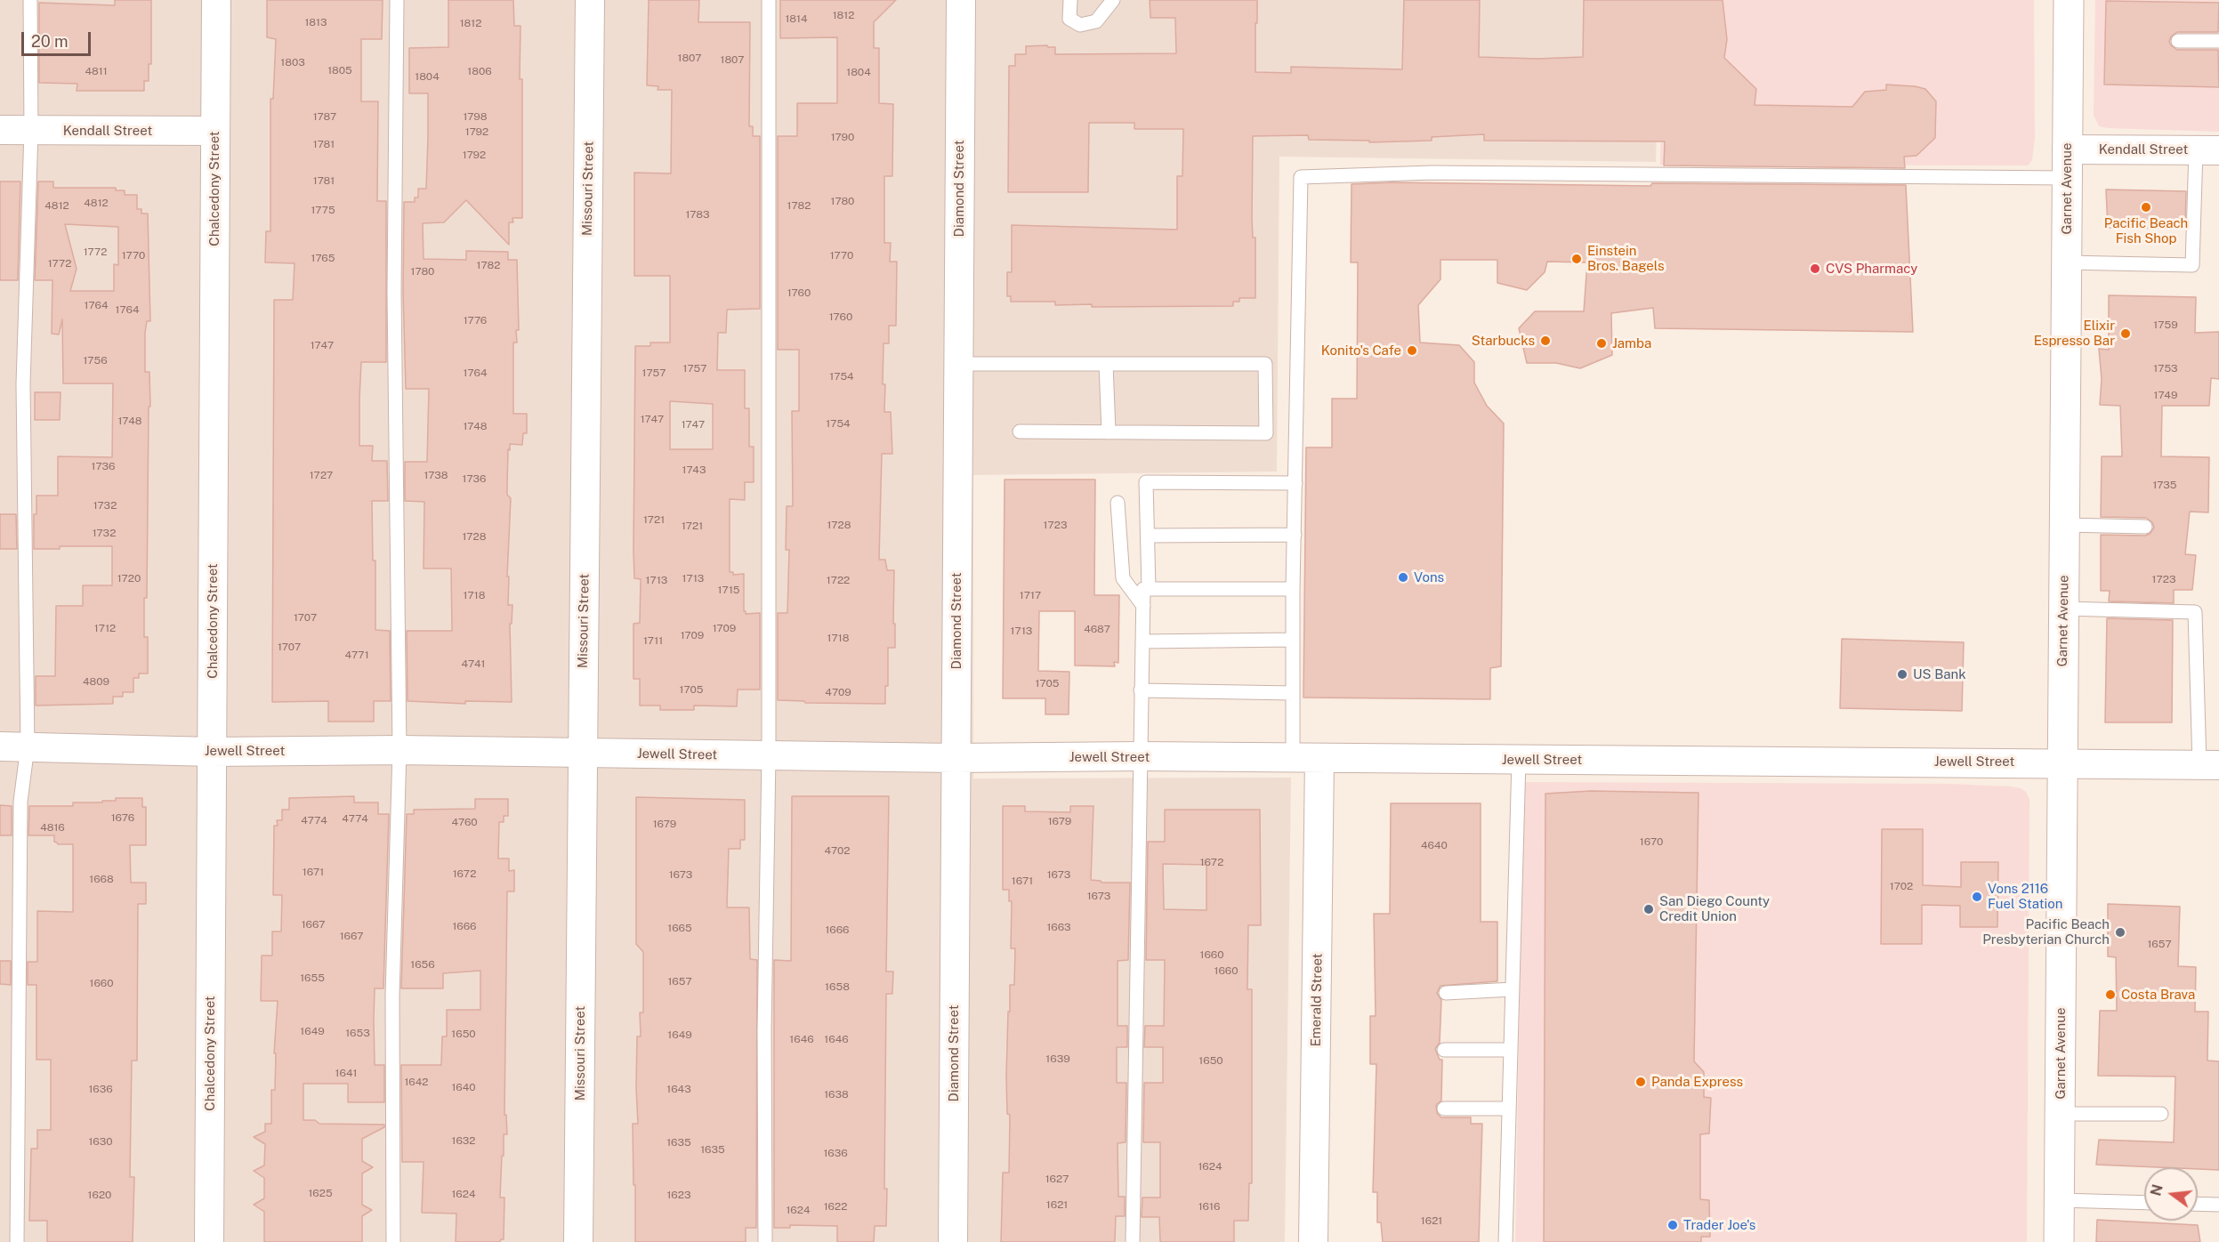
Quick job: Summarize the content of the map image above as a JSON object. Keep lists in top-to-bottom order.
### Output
{
  "streets": {
    "main road": ["Garnet Avenue"],
    "street": [
      "Kendall Street",
      "Chalcedony Street",
      "Missouri Street",
      "Diamond Street",
      "Jewell Street",
      "Emerald Street"
    ]
  },
  "crossings": [
    ["Kendall Street", "Chalcedony Street"],
    ["Kendall Street", "Garnet Avenue"],
    ["Chalcedony Street", "Jewell Street"],
    ["Missouri Street", "Jewell Street"],
    ["Diamond Street", "Jewell Street"],
    ["Garnet Avenue", "Jewell Street"],
    ["Jewell Street", "Emerald Street"]
  ],
  "places": [
    "Pacific Beach Fish Shop",
    "Einstein Bros. Bagels",
    "CVS Pharmacy",
    "Elixir Espresso Bar",
    "Starbucks",
    "Jamba",
    "Konito's Cafe",
    "Vons",
    "US Bank",
    "Vons 2116 Fuel Station",
    "San Diego County Credit Union",
    "Pacific Beach Presbyterian Church",
    "Costa Brava",
    "Panda Express",
    "Trader Joe's"
  ],
  "house_numbers": [
    "1812",
    "1814",
    "1813",
    "1812",
    "1807",
    "1807",
    "1803",
    "1805",
    "4811",
    "1806",
    "1804",
    "1804",
    "1787",
    "1798",
    "1792",
    "1790",
    "1781",
    "1792",
    "1781",
    "1780",
    "4812",
    "4812",
    "1782",
    "1775",
    "1783",
    "1772",
    "1770",
    "1770",
    "1765",
    "1772",
    "1782",
    "1780",
    "1760",
    "1764",
    "1764",
    "1760",
    "1776",
    "1759",
    "1747",
    "1756",
    "1757",
    "1753",
    "1764",
    "1757",
    "1754",
    "1749",
    "1747",
    "1748",
    "1754",
    "1747",
    "1748",
    "1736",
    "1743",
    "1727",
    "1738",
    "1736",
    "1735",
    "1732",
    "1721",
    "1728",
    "1723",
    "1721",
    "1732",
    "1728",
    "1720",
    "1713",
    "1723",
    "1713",
    "1722",
    "1715",
    "1718",
    "1717",
    "1707",
    "1712",
    "1709",
    "4687",
    "1713",
    "1709",
    "1718",
    "1711",
    "1707",
    "4771",
    "4741",
    "4809",
    "1705",
    "1705",
    "4709",
    "1676",
    "4774",
    "4774",
    "1679",
    "4760",
    "1679",
    "4816",
    "1670",
    "4640",
    "4702",
    "1672",
    "1671",
    "1672",
    "1673",
    "1673",
    "1668",
    "1671",
    "1702",
    "1673",
    "1667",
    "1666",
    "1663",
    "1665",
    "1666",
    "1667",
    "1657",
    "1660",
    "1656",
    "1660",
    "1655",
    "1657",
    "1660",
    "1658",
    "1649",
    "1653",
    "1650",
    "1649",
    "1646",
    "1646",
    "1639",
    "1650",
    "1641",
    "1642",
    "1640",
    "1636",
    "1643",
    "1638",
    "1632",
    "1630",
    "1635",
    "1635",
    "1636",
    "1624",
    "1627",
    "1625",
    "1624",
    "1620",
    "1623",
    "1621",
    "1622",
    "1616",
    "1624",
    "1621"
  ],
  "scale_bar": "20 m",
  "north": "left"
}
